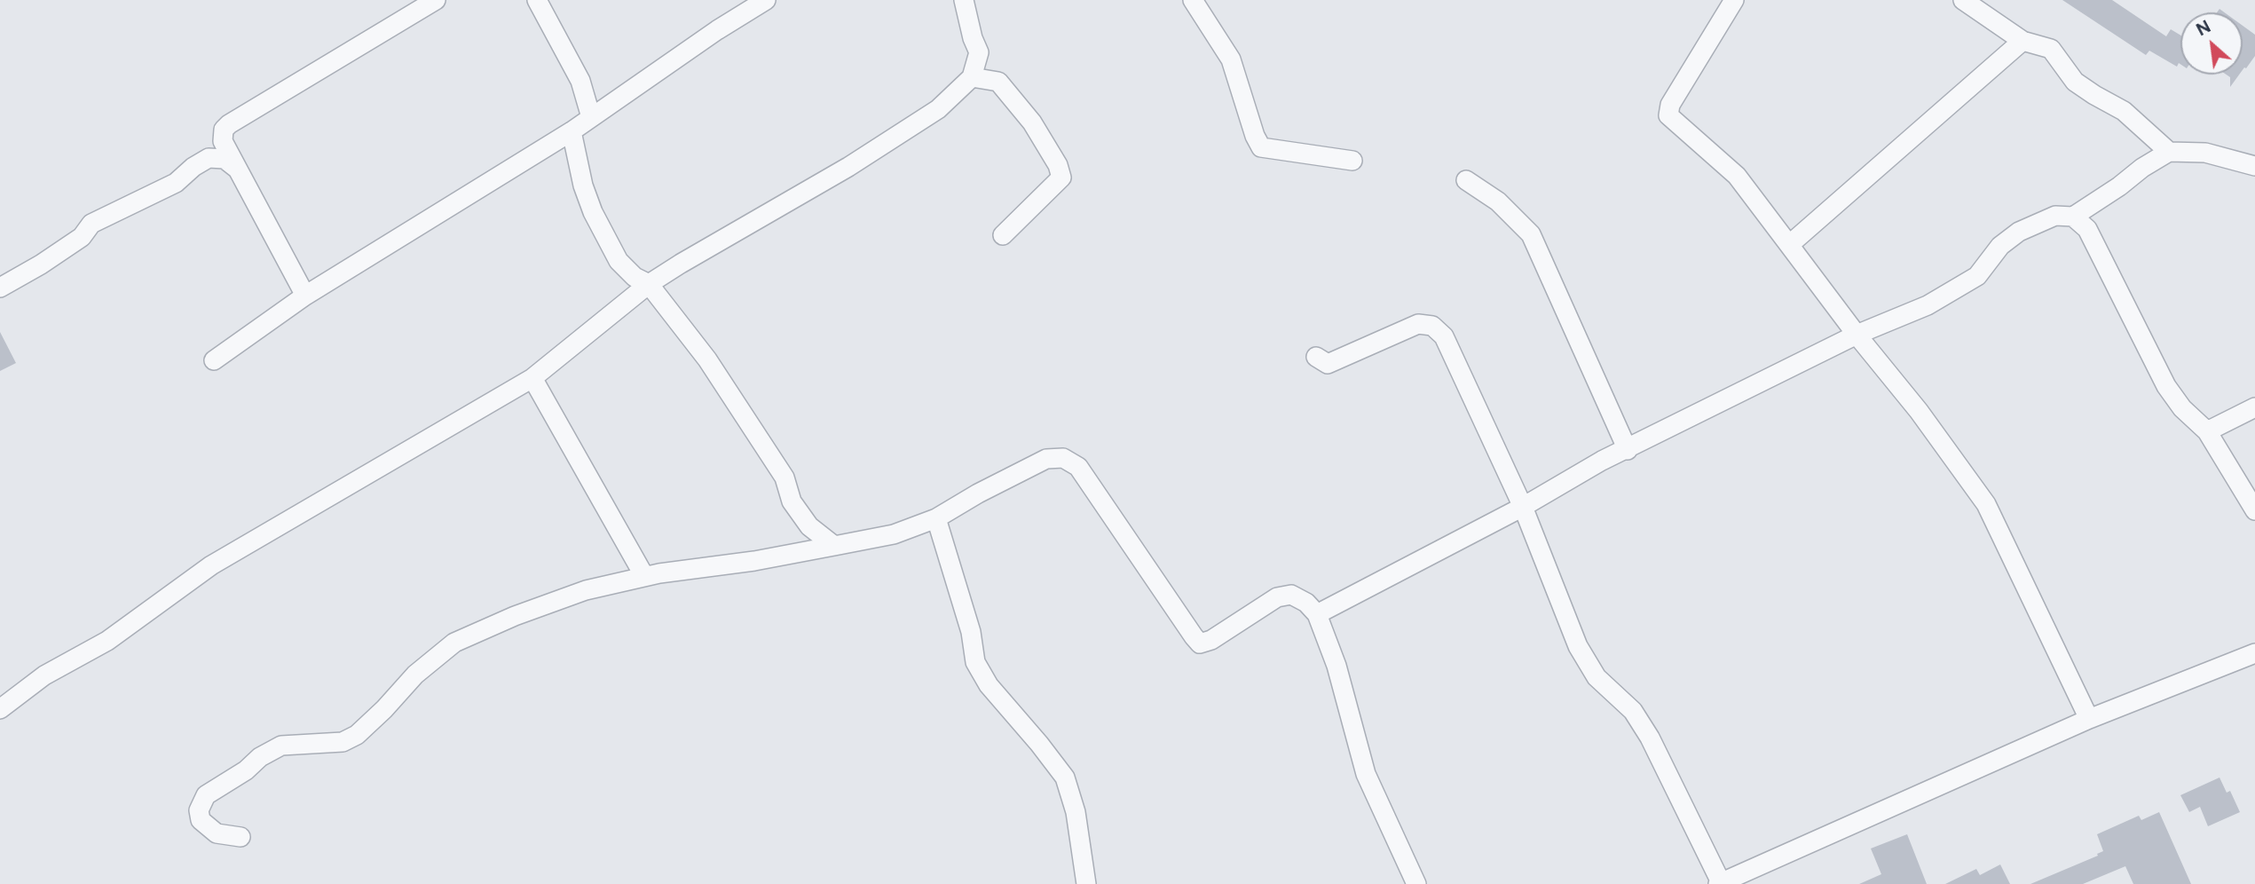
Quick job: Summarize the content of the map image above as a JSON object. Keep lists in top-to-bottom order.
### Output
{
  "north": "top left"
}
